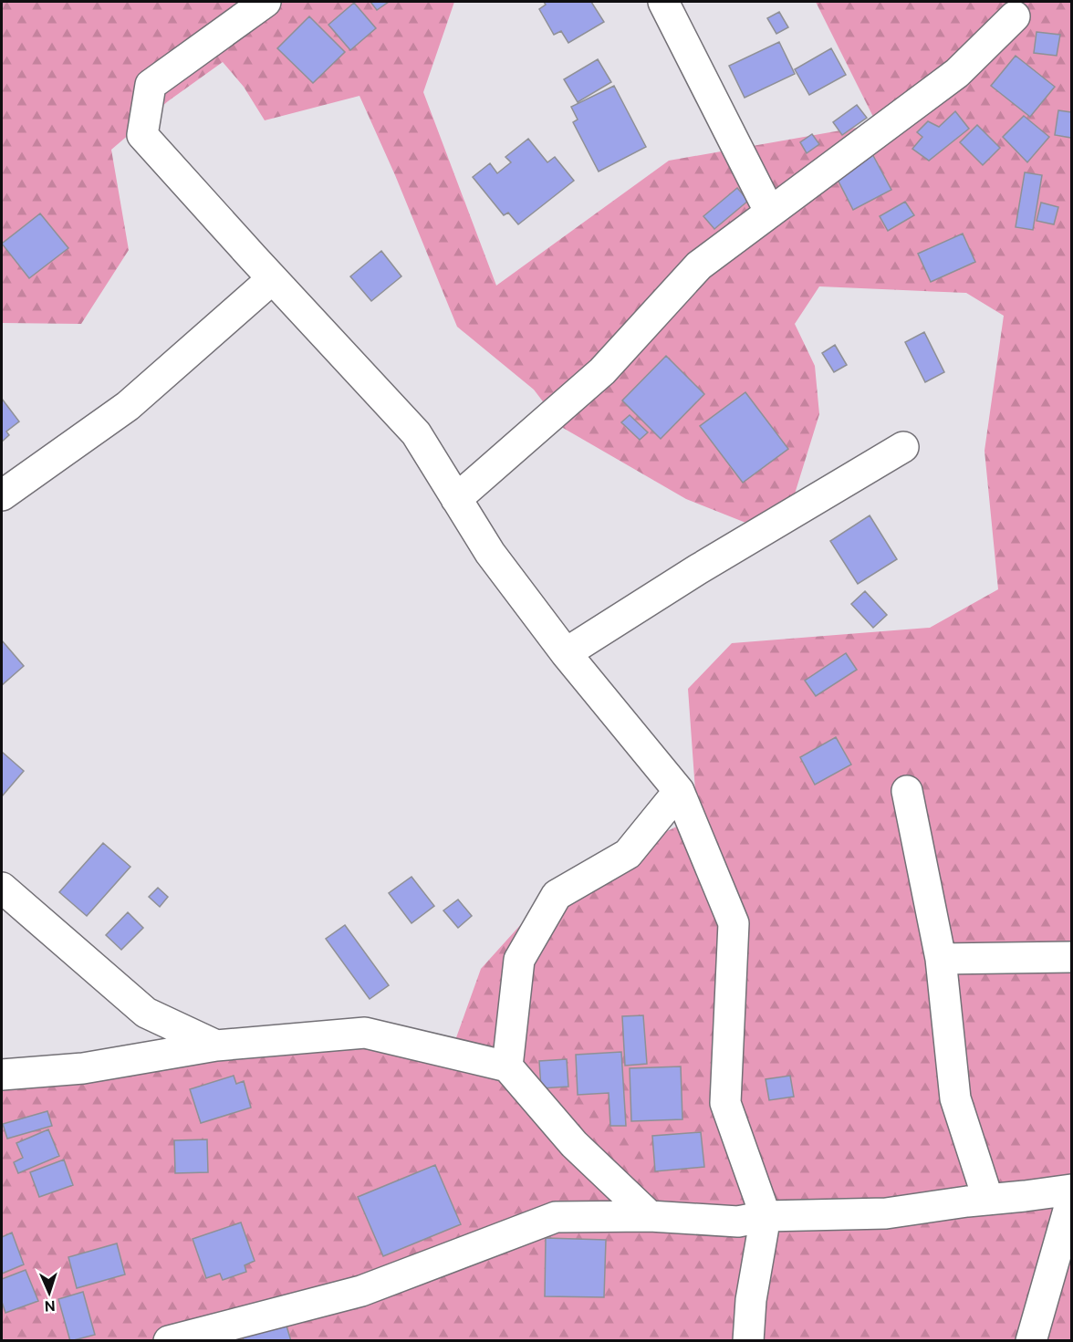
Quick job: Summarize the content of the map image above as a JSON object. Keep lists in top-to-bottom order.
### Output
{
  "north": "bottom"
}
